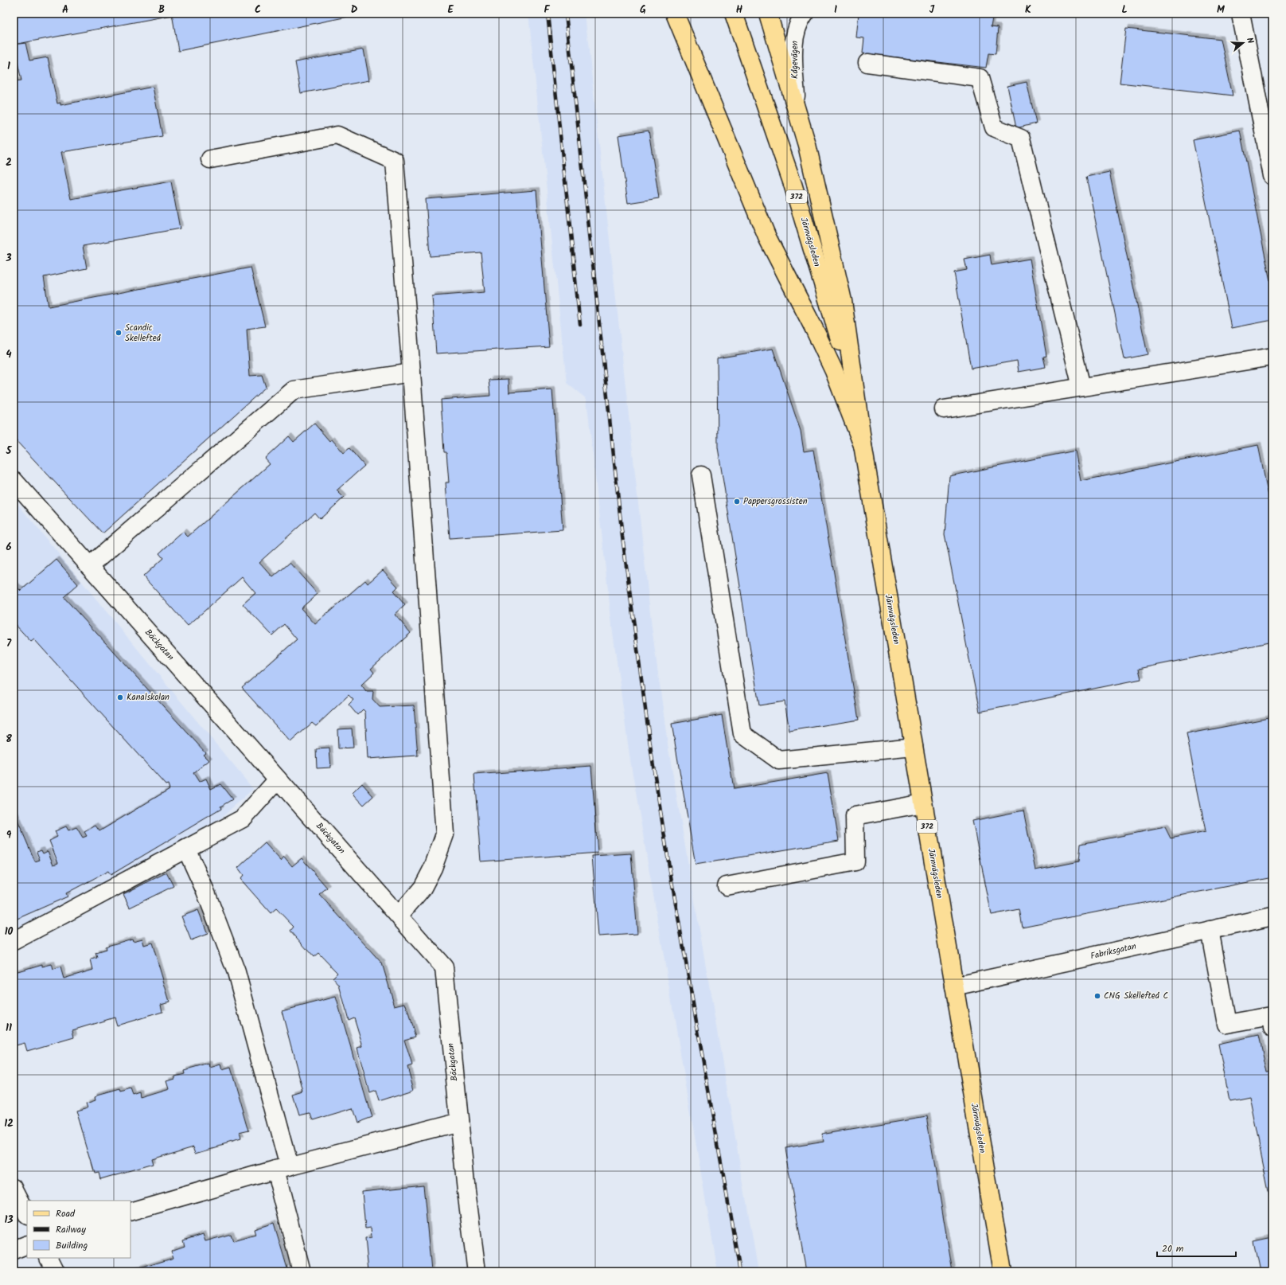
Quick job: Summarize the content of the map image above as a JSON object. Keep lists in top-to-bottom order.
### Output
{
  "streets": {
    "main road": ["372", "Järnvägsleden"],
    "street": ["Kågevägen", "Bäckgatan", "Fabriksgatan"]
  },
  "crossings": [
    ["Kågevägen", "Järnvägsleden"],
    ["Järnvägsleden", "Fabriksgatan"]
  ],
  "places": [
    "Scandic Skellefteå",
    "Pappersgrossisten",
    "Kanalskolan",
    "CNG Skellefteå C"
  ],
  "legend": ["Road", "Railway", "Building"],
  "scale_bar": "20 m",
  "north": "right",
  "grid": {
    "columns": [
      "A",
      "B",
      "C",
      "D",
      "E",
      "F",
      "G",
      "H",
      "I",
      "J",
      "K",
      "L",
      "M"
    ],
    "rows": [
      "1",
      "2",
      "3",
      "4",
      "5",
      "6",
      "7",
      "8",
      "9",
      "10",
      "11",
      "12",
      "13"
    ]
  }
}
